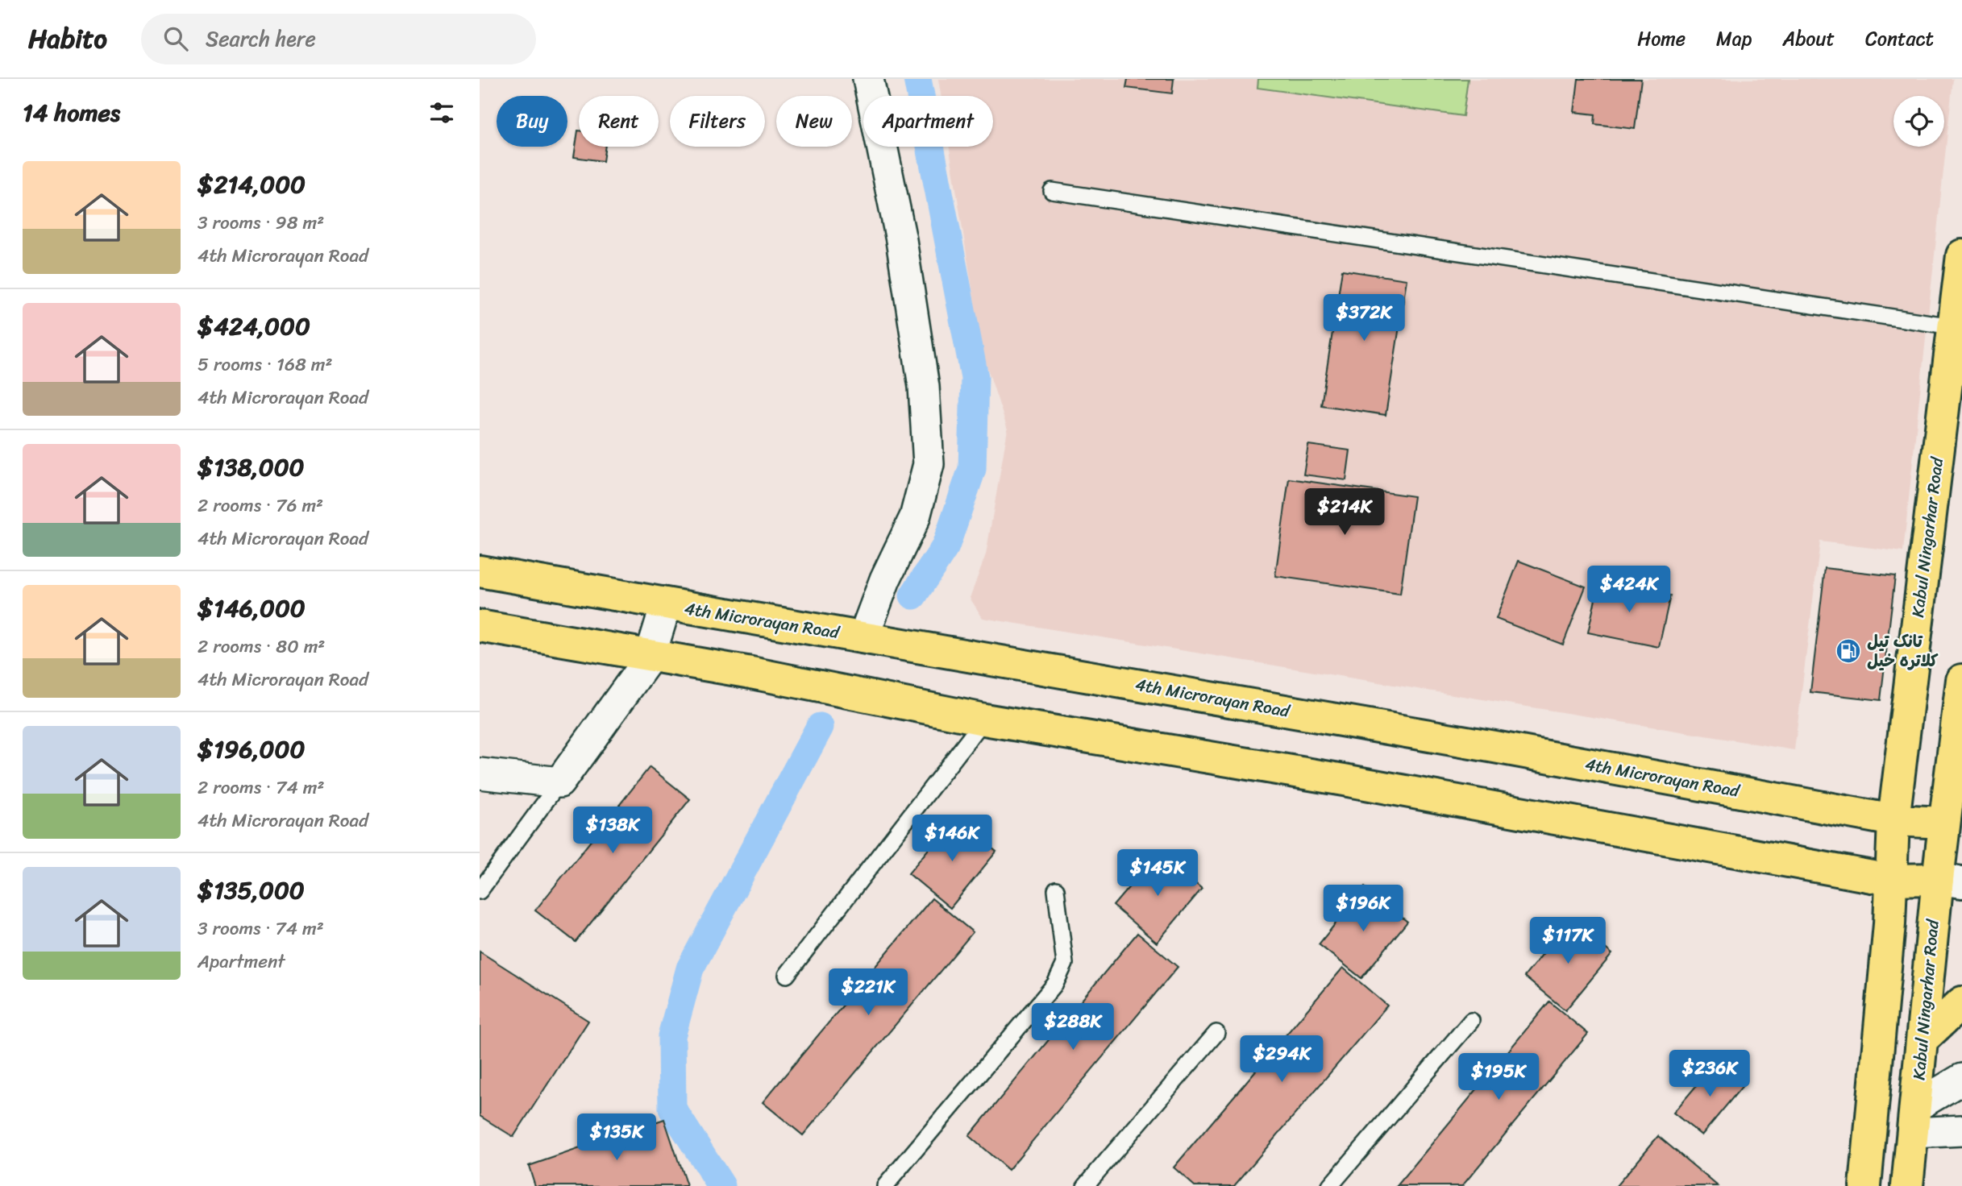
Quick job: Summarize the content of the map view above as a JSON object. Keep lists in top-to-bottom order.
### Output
{
  "streets": {
    "main road": ["Kabul Ningarhar Road", "4th Microrayan Road"]
  },
  "crossings": [
    ["Kabul Ningarhar Road", "4th Microrayan Road"]
  ],
  "places": {
    "fuel station": ["تانک تیل کلاتره خیل"]
  },
  "page": {
    "header": "Habito",
    "search": "Search here",
    "nav": [
      "Home",
      "Map",
      "About",
      "Contact"
    ],
    "heading": "14 homes",
    "chip": [
      "Buy",
      "Rent",
      "Filters",
      "New",
      "Apartment"
    ],
    "list": [
      {
        "name": "$214,000",
        "note": "3 rooms · 98 m² · 4th Microrayan Road"
      },
      {
        "name": "$424,000",
        "note": "5 rooms · 168 m² · 4th Microrayan Road"
      },
      {
        "name": "$138,000",
        "note": "2 rooms · 76 m² · 4th Microrayan Road"
      },
      {
        "name": "$146,000",
        "note": "2 rooms · 80 m² · 4th Microrayan Road"
      },
      {
        "name": "$196,000",
        "note": "2 rooms · 74 m² · 4th Microrayan Road"
      },
      {
        "name": "$135,000",
        "note": "3 rooms · 74 m² · Apartment"
      }
    ],
    "price": [
      "$372K",
      "$214K",
      "$424K",
      "$138K",
      "$146K",
      "$145K",
      "$196K",
      "$117K",
      "$221K",
      "$288K",
      "$294K",
      "$236K",
      "$195K",
      "$135K"
    ]
  }
}
